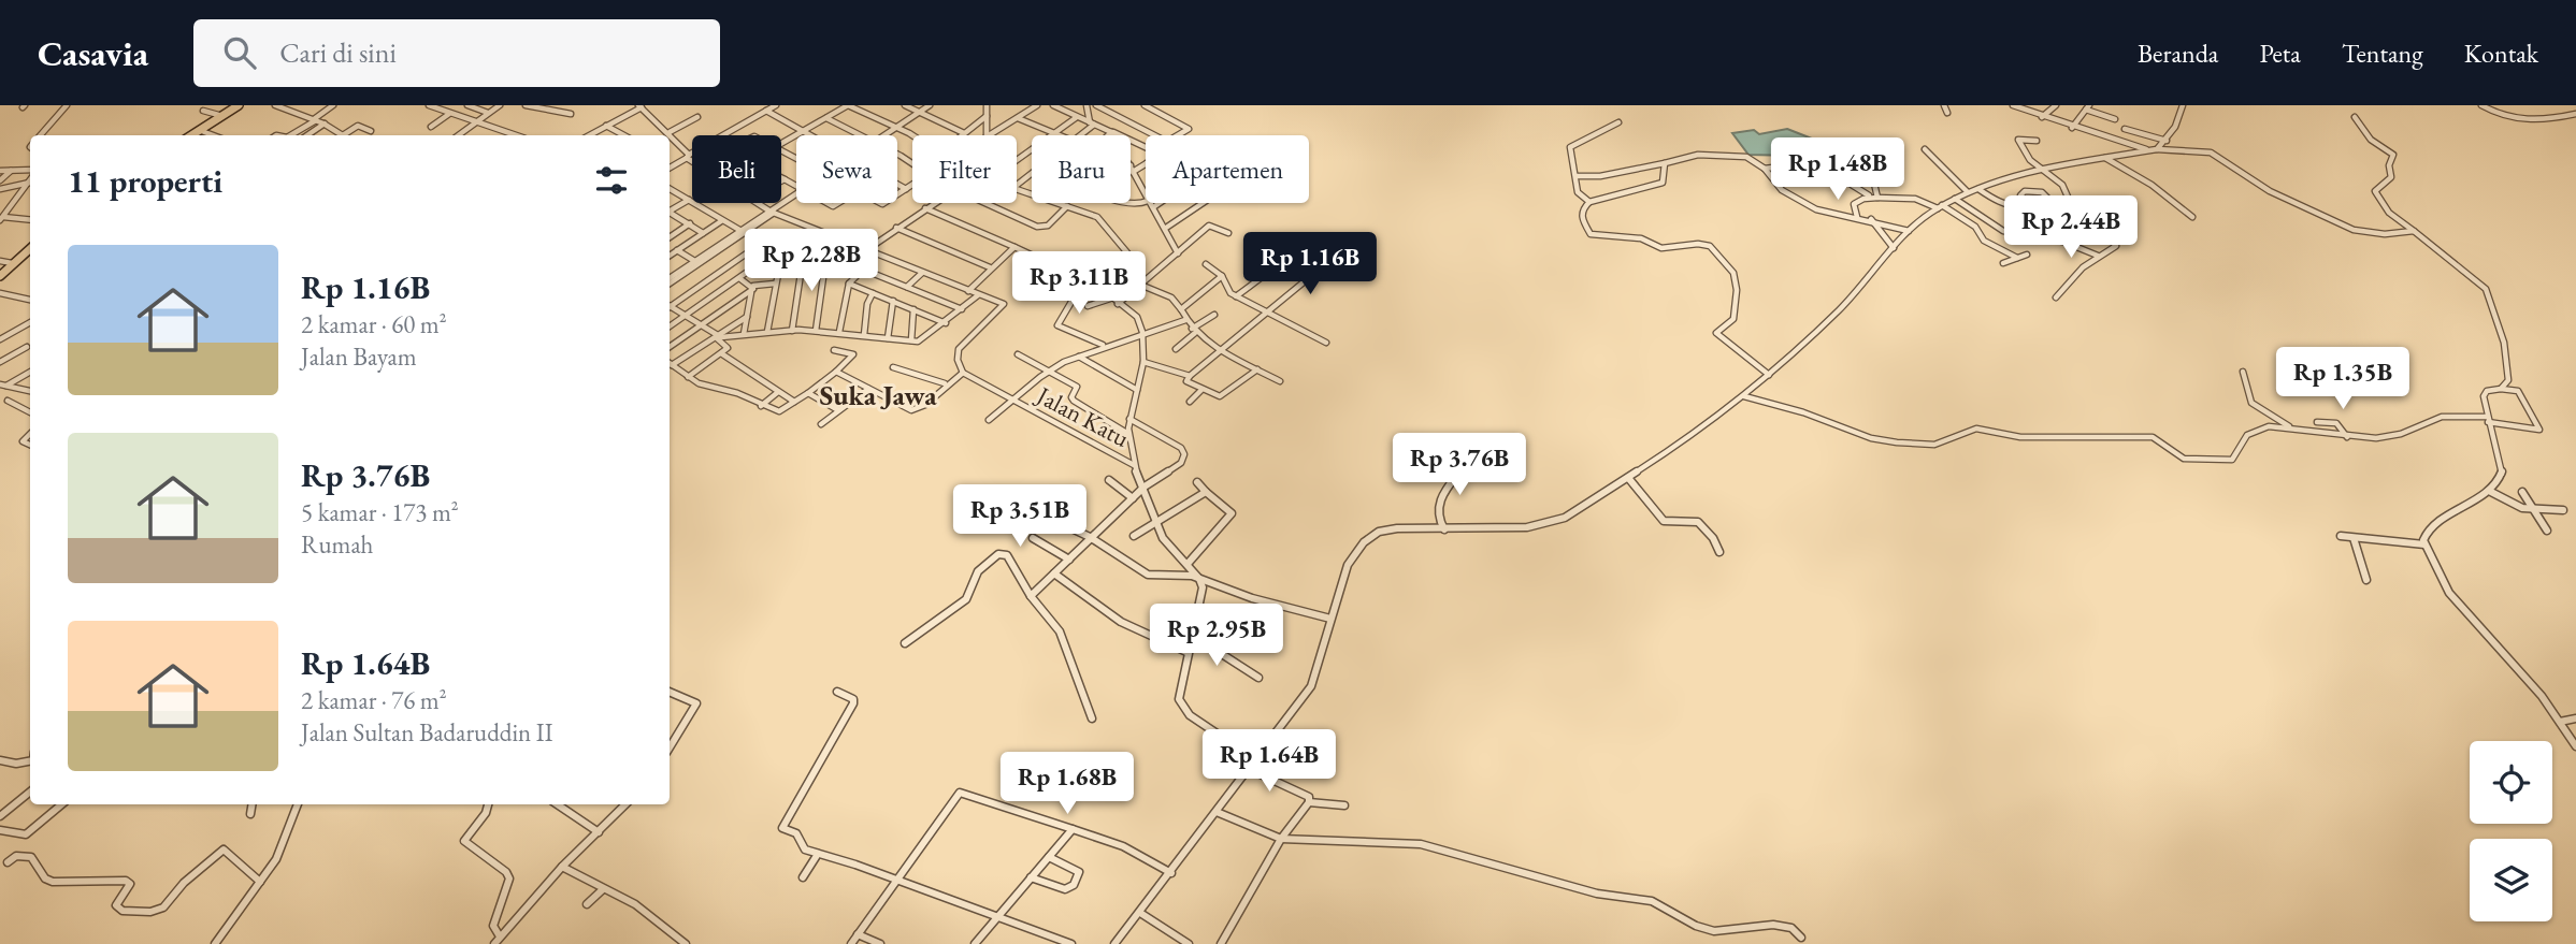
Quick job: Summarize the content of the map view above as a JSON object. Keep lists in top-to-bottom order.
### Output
{
  "streets": {
    "street": ["Jalan Katu"]
  },
  "districts": ["Suka Jawa"],
  "page": {
    "header": "Casavia",
    "search": "Cari di sini",
    "nav": [
      "Beranda",
      "Peta",
      "Tentang",
      "Kontak"
    ],
    "chip": [
      "Beli",
      "Sewa",
      "Filter",
      "Baru",
      "Apartemen"
    ],
    "heading": "11 properti",
    "price": [
      "Rp 1.48B",
      "Rp 2.44B",
      "Rp 2.28B",
      "Rp 1.16B",
      "Rp 3.11B",
      "Rp 1.35B",
      "Rp 3.76B",
      "Rp 3.51B",
      "Rp 2.95B",
      "Rp 1.64B",
      "Rp 1.68B"
    ],
    "list": [
      {
        "name": "Rp 1.16B",
        "note": "2 kamar · 60 m² · Jalan Bayam"
      },
      {
        "name": "Rp 3.76B",
        "note": "5 kamar · 173 m² · Rumah"
      },
      {
        "name": "Rp 1.64B",
        "note": "2 kamar · 76 m² · Jalan Sultan Badaruddin II"
      }
    ]
  }
}
